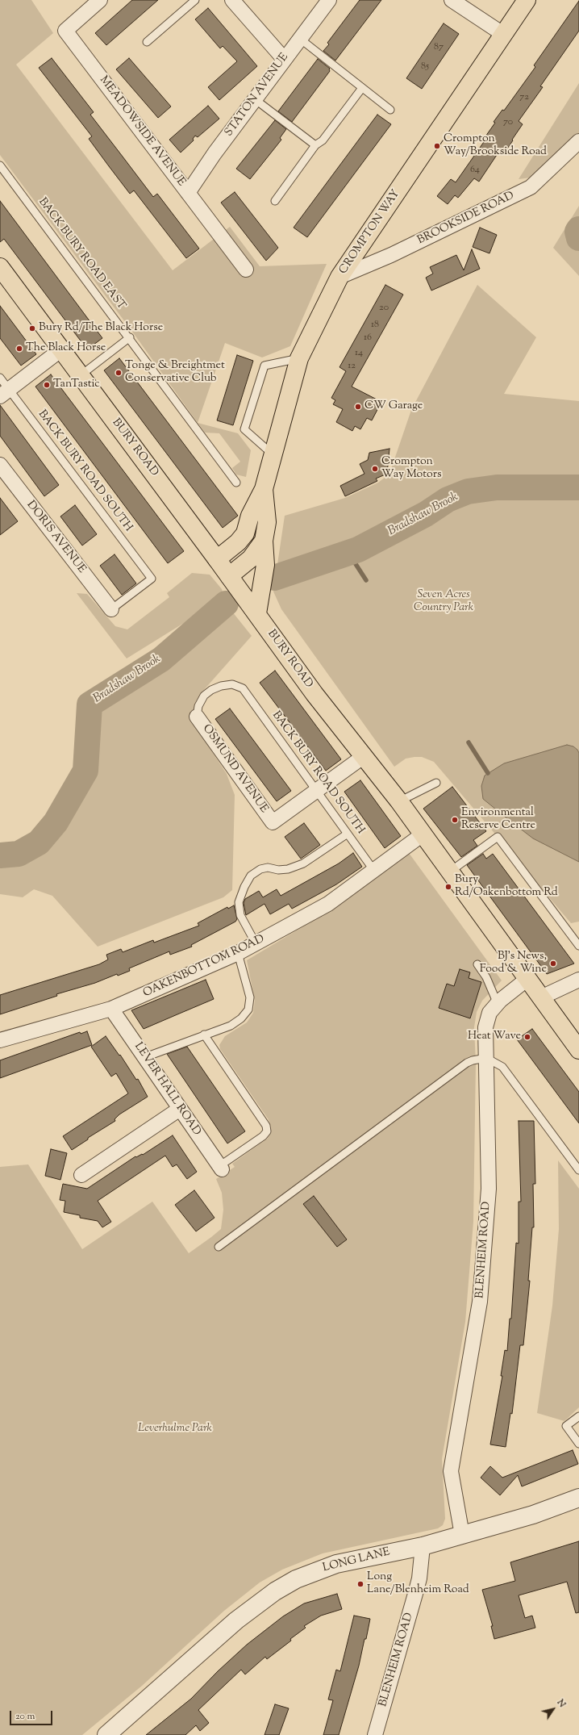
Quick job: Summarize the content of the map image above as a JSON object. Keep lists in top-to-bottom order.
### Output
{
  "streets": {
    "main road": ["CROMPTON WAY", "BURY ROAD"],
    "street": [
      "STATON AVENUE",
      "MEADOWSIDE AVENUE",
      "BROOKSIDE ROAD",
      "DORIS AVENUE",
      "OSMUND AVENUE",
      "OAKENBOTTOM ROAD",
      "LEVER HALL ROAD",
      "BLENHEIM ROAD",
      "LONG LANE"
    ],
    "lane": ["BACK BURY ROAD EAST", "BACK BURY ROAD SOUTH"]
  },
  "crossings": [
    ["STATON AVENUE", "MEADOWSIDE AVENUE"],
    ["BROOKSIDE ROAD", "CROMPTON WAY"],
    ["CROMPTON WAY", "BURY ROAD"],
    ["BURY ROAD", "OAKENBOTTOM ROAD"],
    ["BURY ROAD", "BLENHEIM ROAD"],
    ["BACK BURY ROAD SOUTH", "DORIS AVENUE"],
    ["BACK BURY ROAD SOUTH", "OSMUND AVENUE"],
    ["BACK BURY ROAD SOUTH", "OAKENBOTTOM ROAD"],
    ["OAKENBOTTOM ROAD", "LEVER HALL ROAD"],
    ["BLENHEIM ROAD", "LONG LANE"]
  ],
  "water": ["Bradshaw Brook"],
  "parks": ["Seven Acres Country Park", "Leverhulme Park"],
  "places": [
    "Crompton Way/Brookside Road",
    "Bury Rd/The Black Horse",
    "The Black Horse",
    "Tonge & Breightmet Conservative Club",
    "TanTastic",
    "CW Garage",
    "Crompton Way Motors",
    "Environmental Reserve Centre",
    "Bury Rd/Oakenbottom Rd",
    "BJ's News, Food & Wine",
    "Heat Wave",
    "Long Lane/Blenheim Road"
  ],
  "house_numbers": [
    "87",
    "85",
    "72",
    "70",
    "64",
    "20",
    "18",
    "16",
    "14",
    "12"
  ],
  "scale_bar": "20 m",
  "north": "top right"
}
